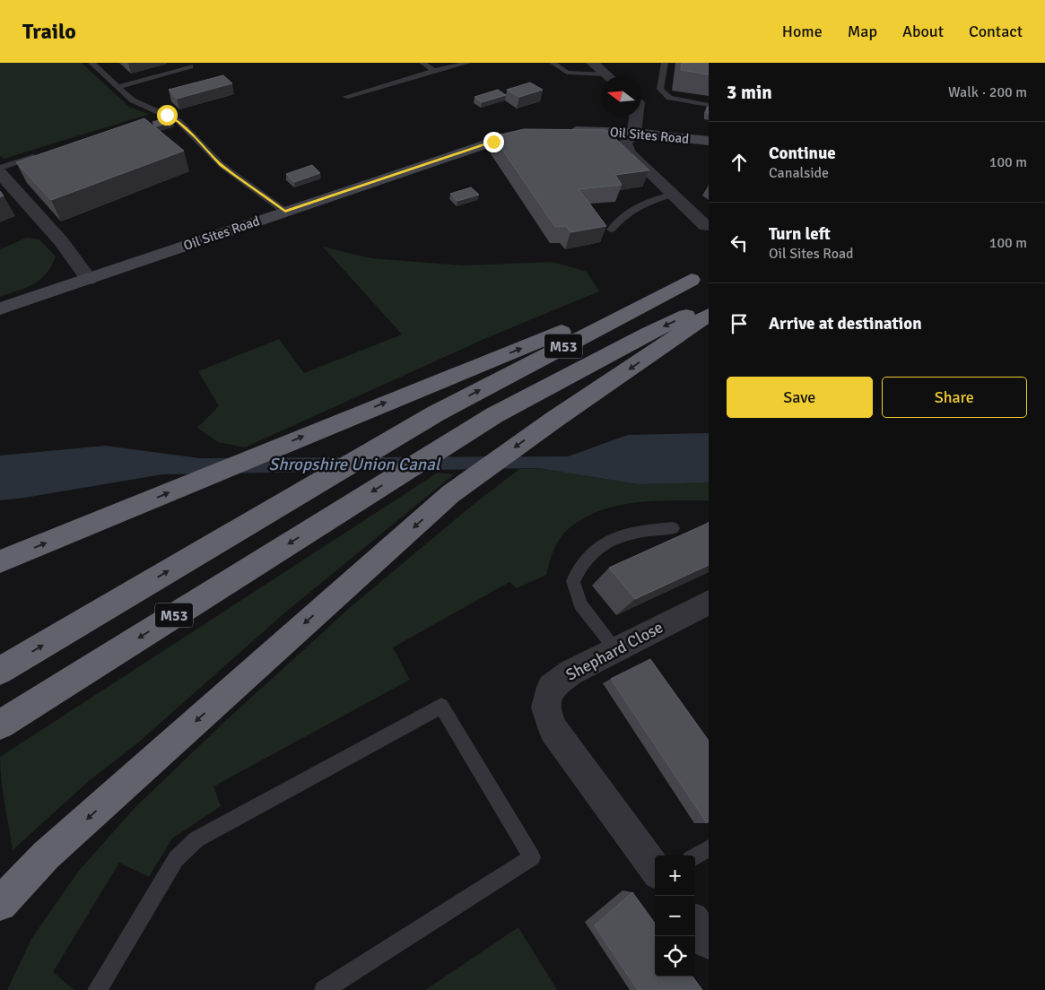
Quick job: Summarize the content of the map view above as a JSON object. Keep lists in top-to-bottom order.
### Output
{
  "streets": {
    "highway": ["M53"],
    "street": ["Oil Sites Road", "Shephard Close"]
  },
  "water": ["Shropshire Union Canal"],
  "north": "left",
  "page": {
    "header": "Trailo",
    "nav": [
      "Home",
      "Map",
      "About",
      "Contact"
    ],
    "heading": ["3 min", "Walk · 200 m"],
    "list": [
      ["Continue", "Canalside", "100 m"],
      ["Turn left", "Oil Sites Road", "100 m"],
      "Arrive at destination"
    ],
    "buttons": ["Save", "Share"],
    "map_buttons": ["+", "−"]
  }
}
